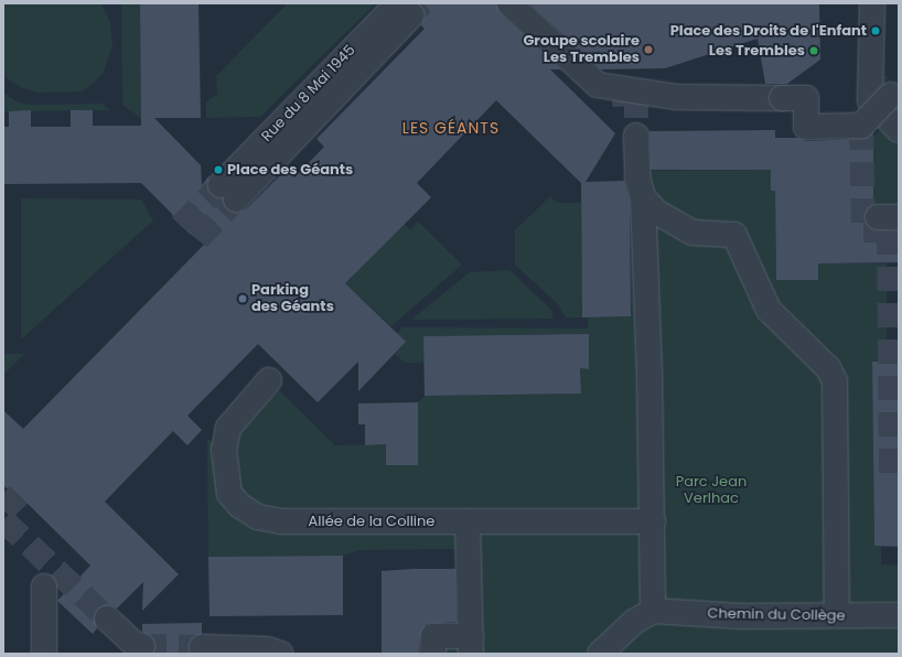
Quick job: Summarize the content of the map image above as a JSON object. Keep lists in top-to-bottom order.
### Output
{
  "streets": {
    "street": ["Rue du 8 Mai 1945", "Allée de la Colline", "Chemin du Collège"]
  },
  "districts": ["LES GÉANTS"],
  "parks": ["Parc Jean Verlhac"],
  "places": [
    "Place des Droits de l'Enfant",
    "Groupe scolaire Les Trembles",
    "Les Trembles",
    "Place des Géants",
    "Parking des Géants"
  ]
}
